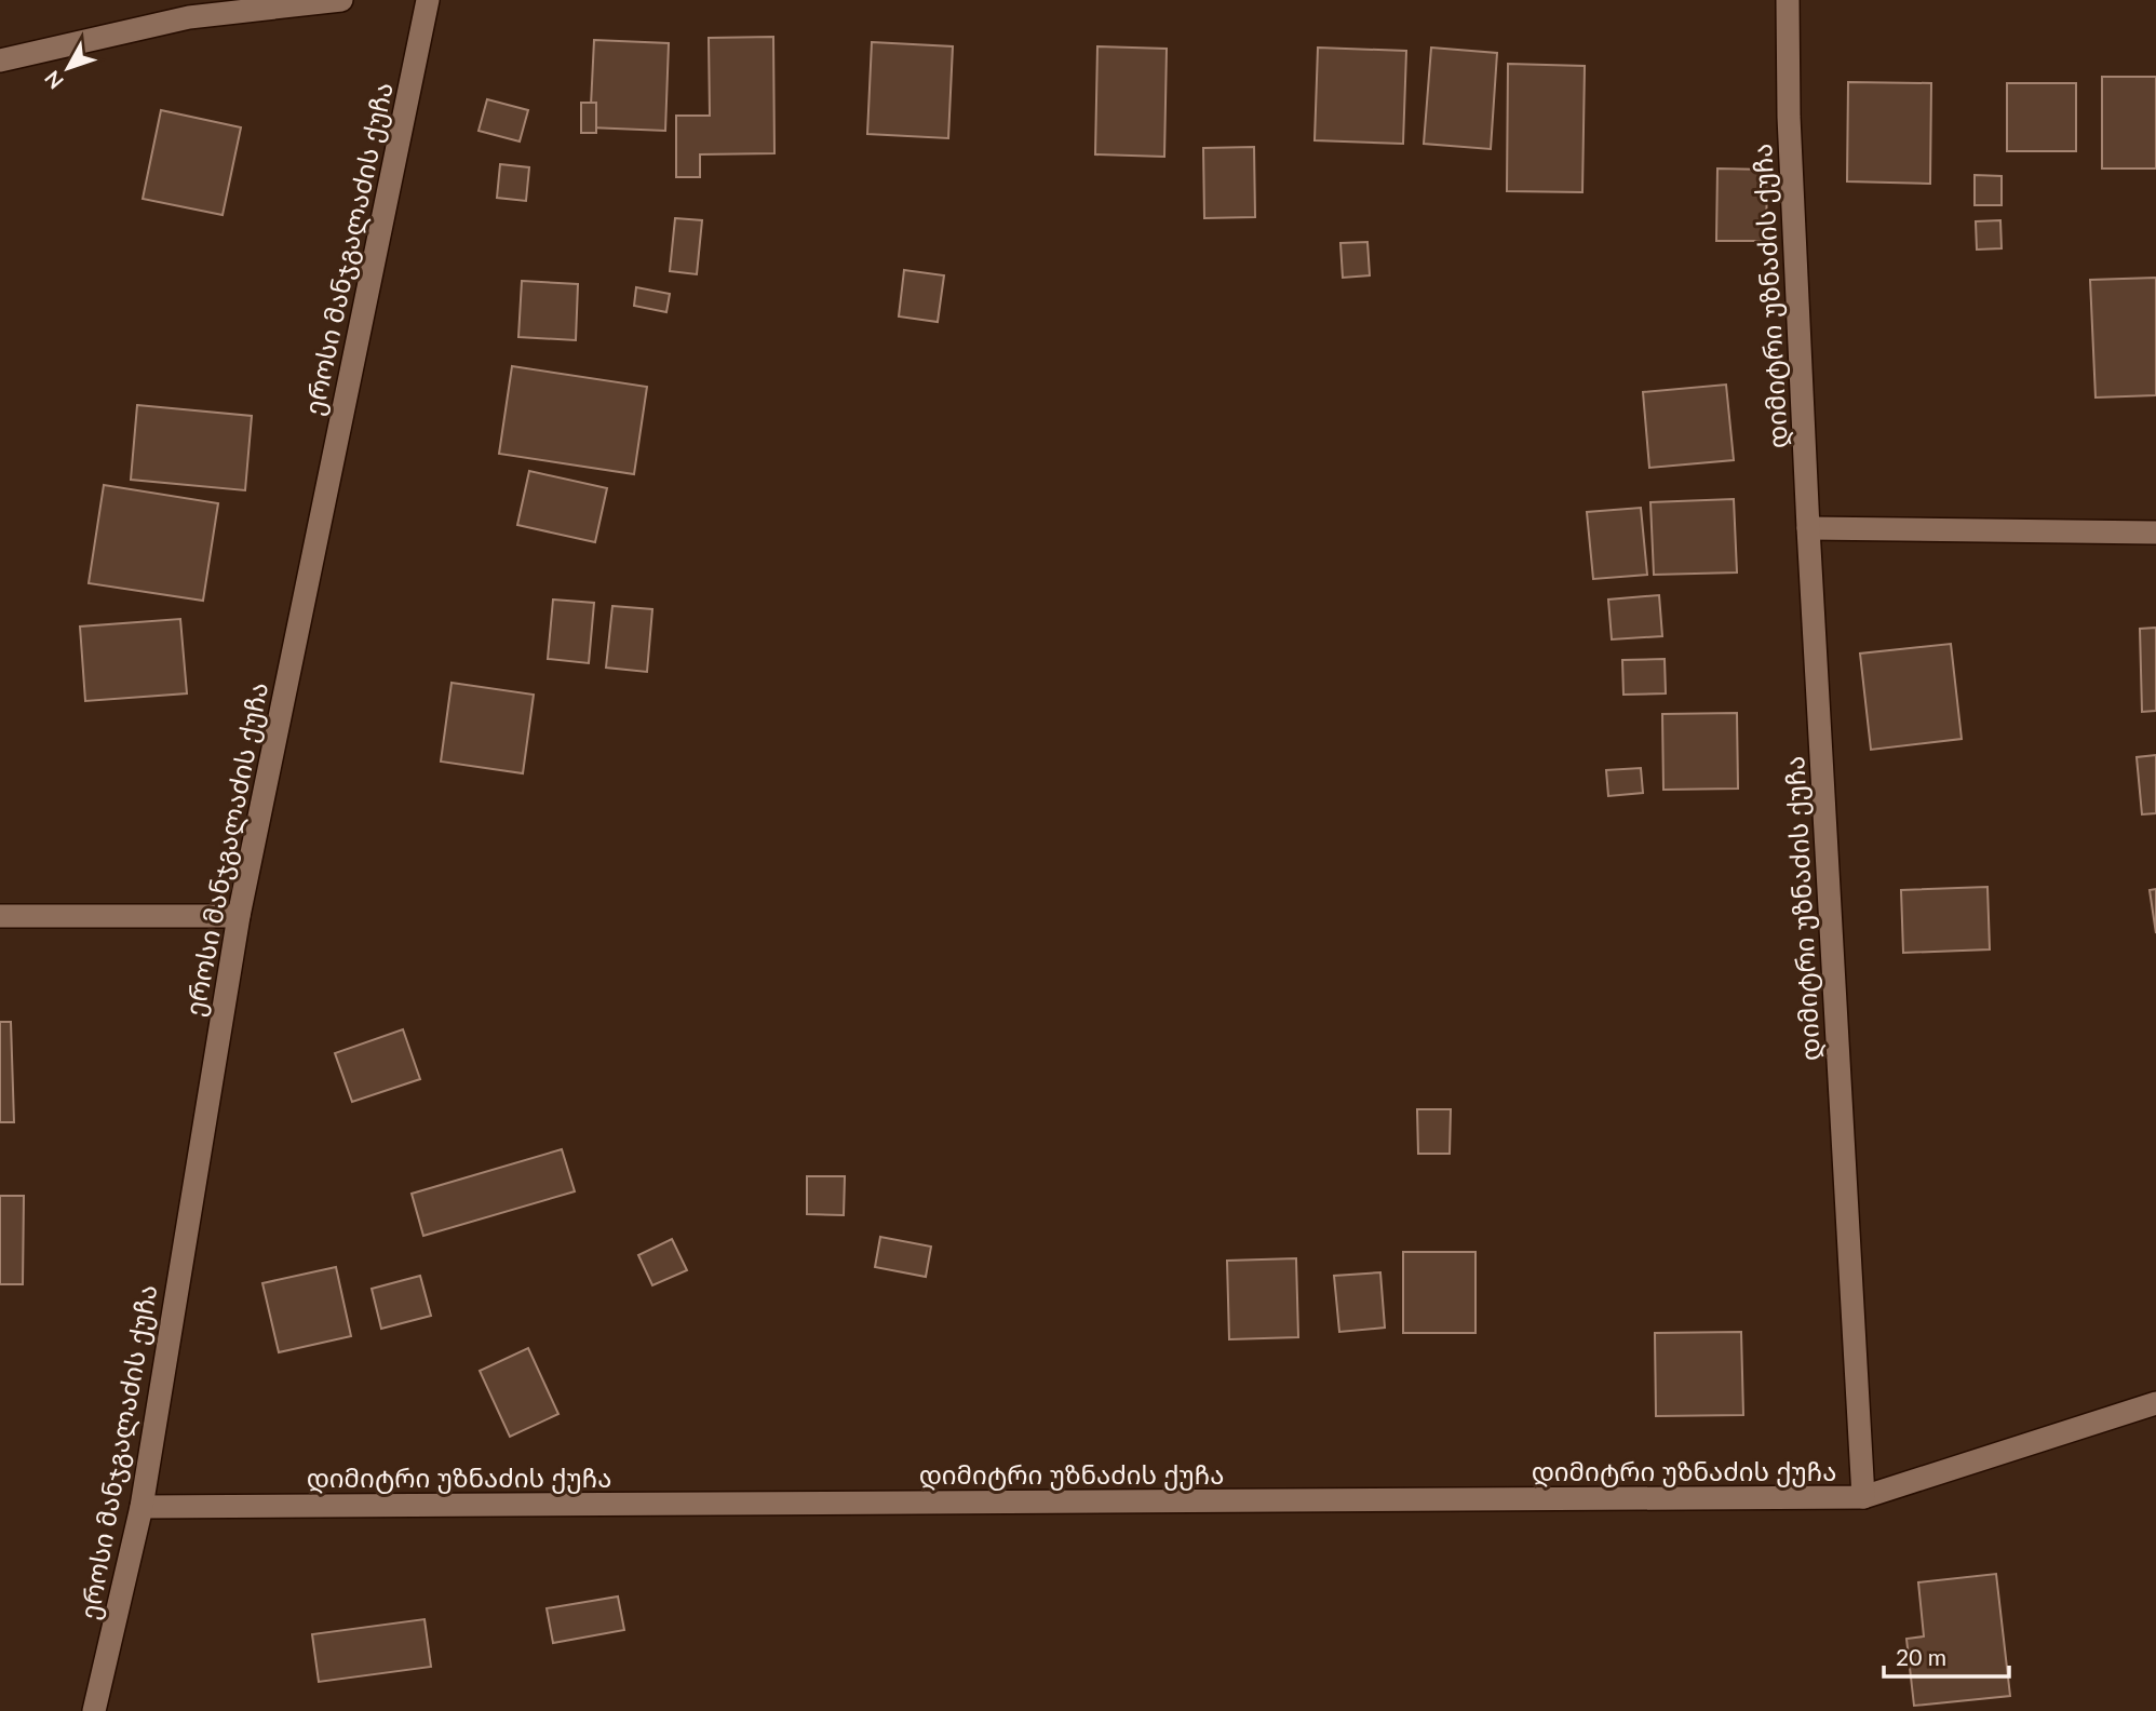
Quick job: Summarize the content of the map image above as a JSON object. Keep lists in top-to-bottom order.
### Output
{
  "streets": {
    "street": ["ეროსი მანჯგალაძის ქუჩა", "დიმიტრი უზნაძის ქუჩა"]
  },
  "crossings": [
    ["ეროსი მანჯგალაძის ქუჩა", "დიმიტრი უზნაძის ქუჩა"]
  ],
  "scale_bar": "20 m",
  "north": "bottom left"
}
